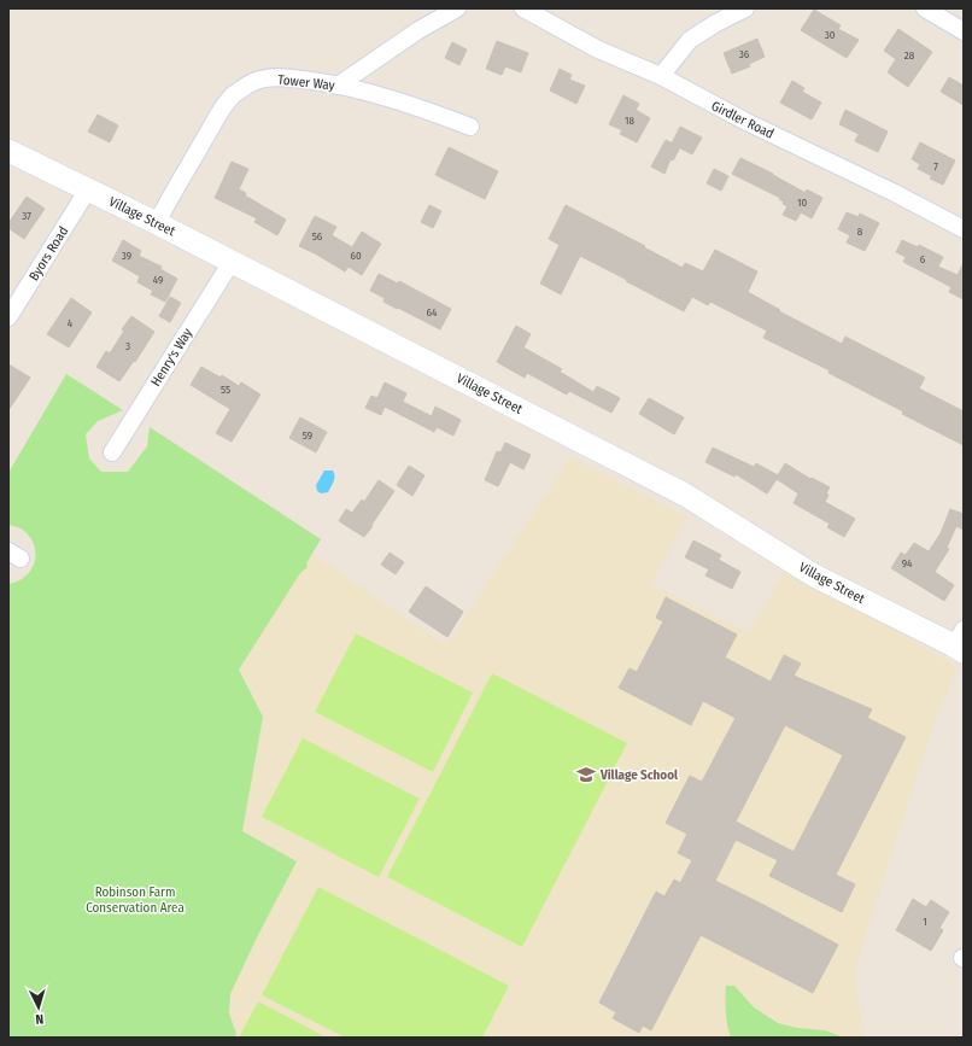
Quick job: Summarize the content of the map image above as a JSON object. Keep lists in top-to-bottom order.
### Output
{
  "streets": {
    "main road": ["Village Street"],
    "street": [
      "Tower Way",
      "Girdler Road",
      "Byors Road",
      "Henry's Way"
    ]
  },
  "crossings": [
    ["Tower Way", "Village Street"],
    ["Village Street", "Byors Road"],
    ["Village Street", "Henry's Way"]
  ],
  "parks": ["Robinson Farm Conservation Area"],
  "places": {
    "school or university": ["Village School"]
  },
  "house_numbers": [
    "30",
    "36",
    "28",
    "18",
    "7",
    "10",
    "37",
    "8",
    "56",
    "39",
    "60",
    "6",
    "49",
    "64",
    "4",
    "3",
    "55",
    "59",
    "94",
    "1"
  ],
  "north": "bottom"
}
